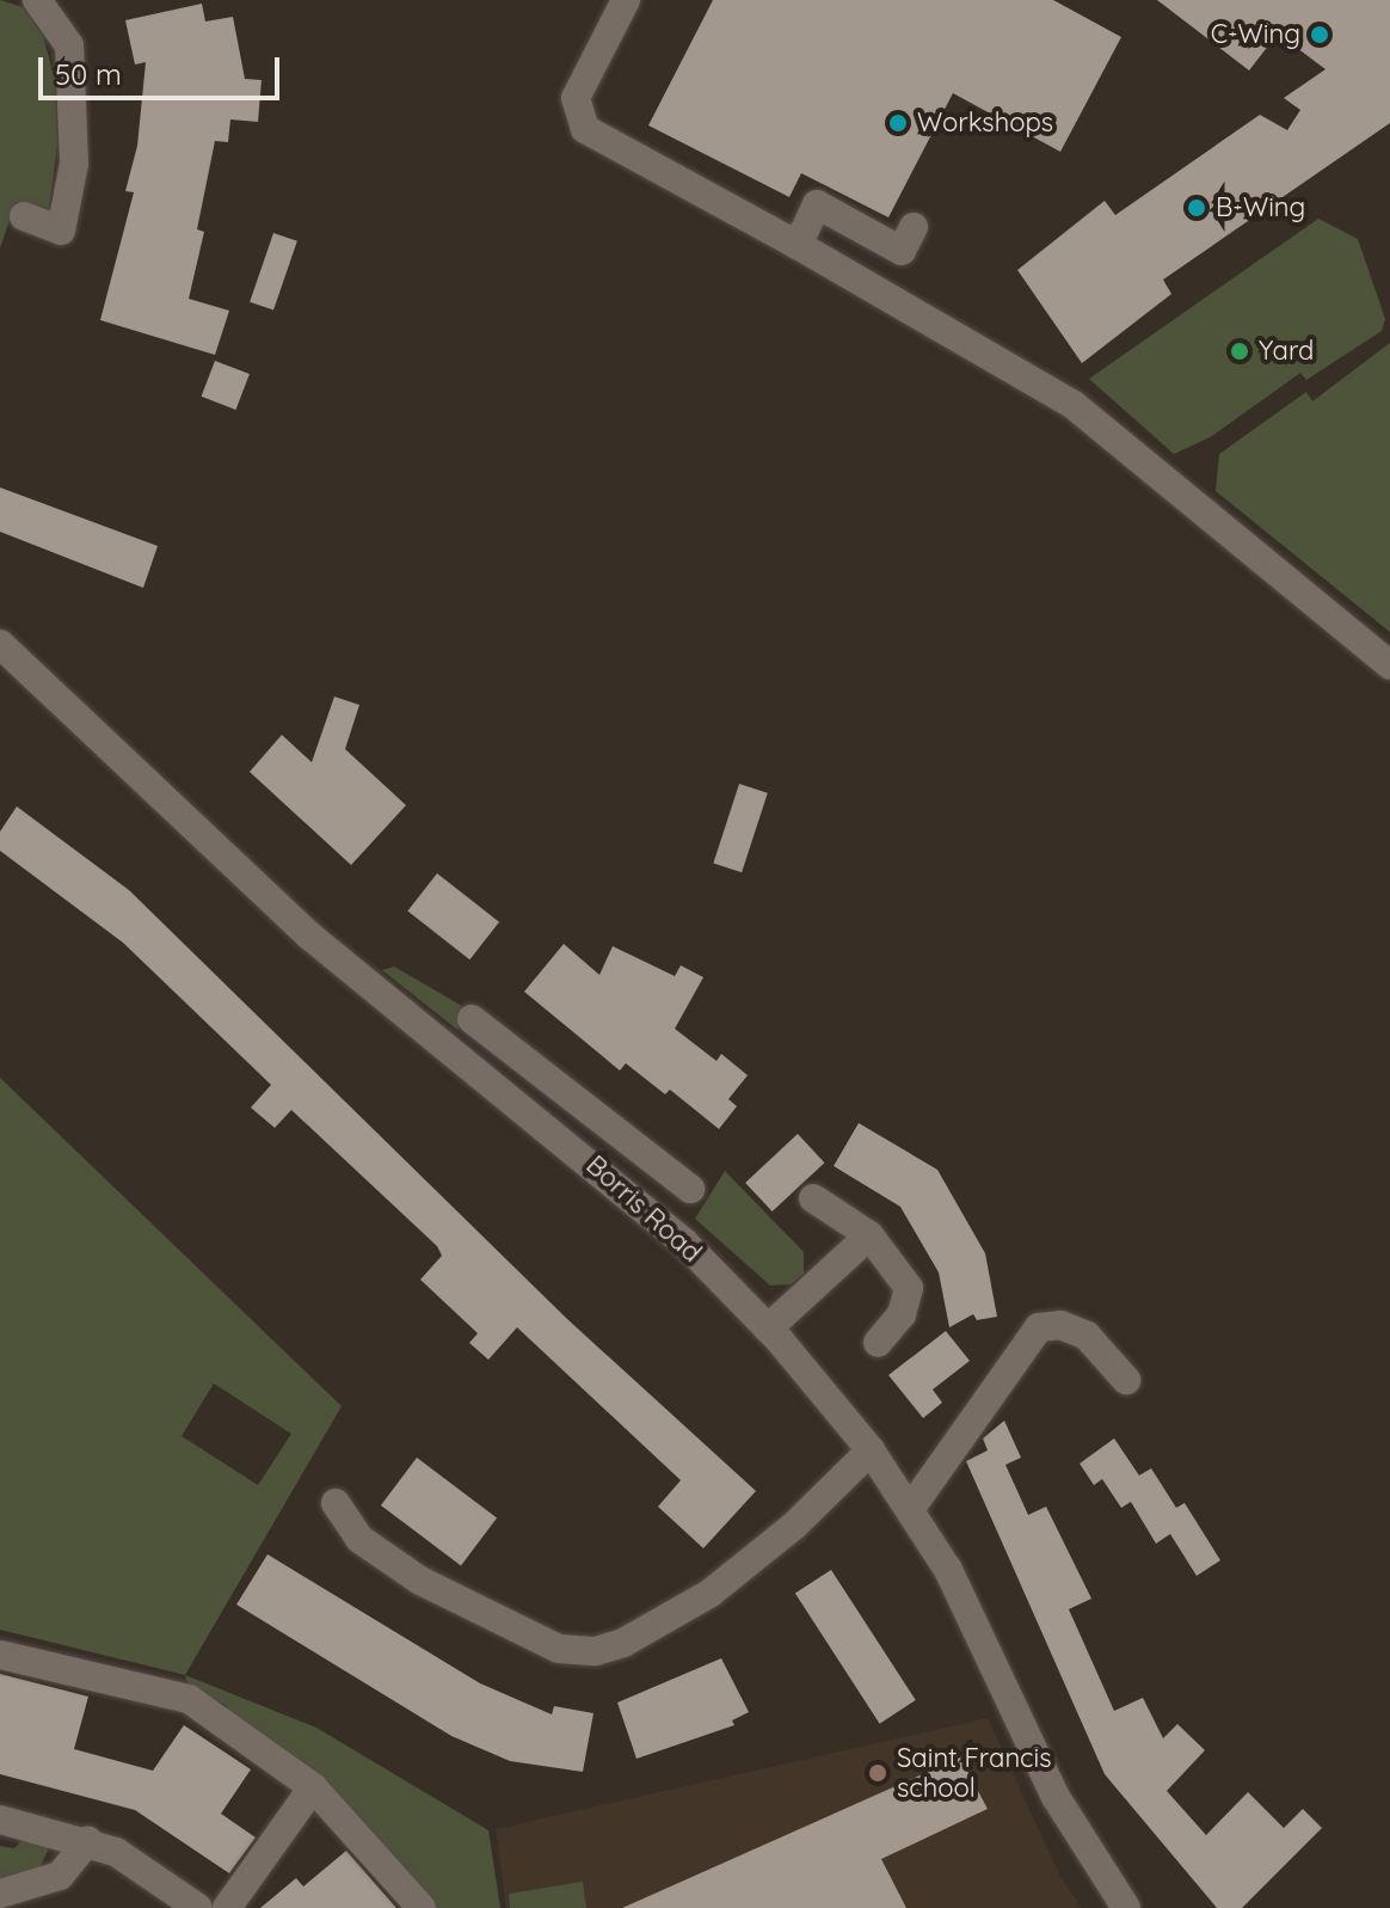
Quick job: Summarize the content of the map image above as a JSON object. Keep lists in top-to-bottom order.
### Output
{
  "streets": {
    "street": ["Borris Road"]
  },
  "places": [
    "C-Wing",
    "Workshops",
    "B-Wing",
    "Yard",
    "Saint Francis school"
  ],
  "scale_bar": "50 m"
}
